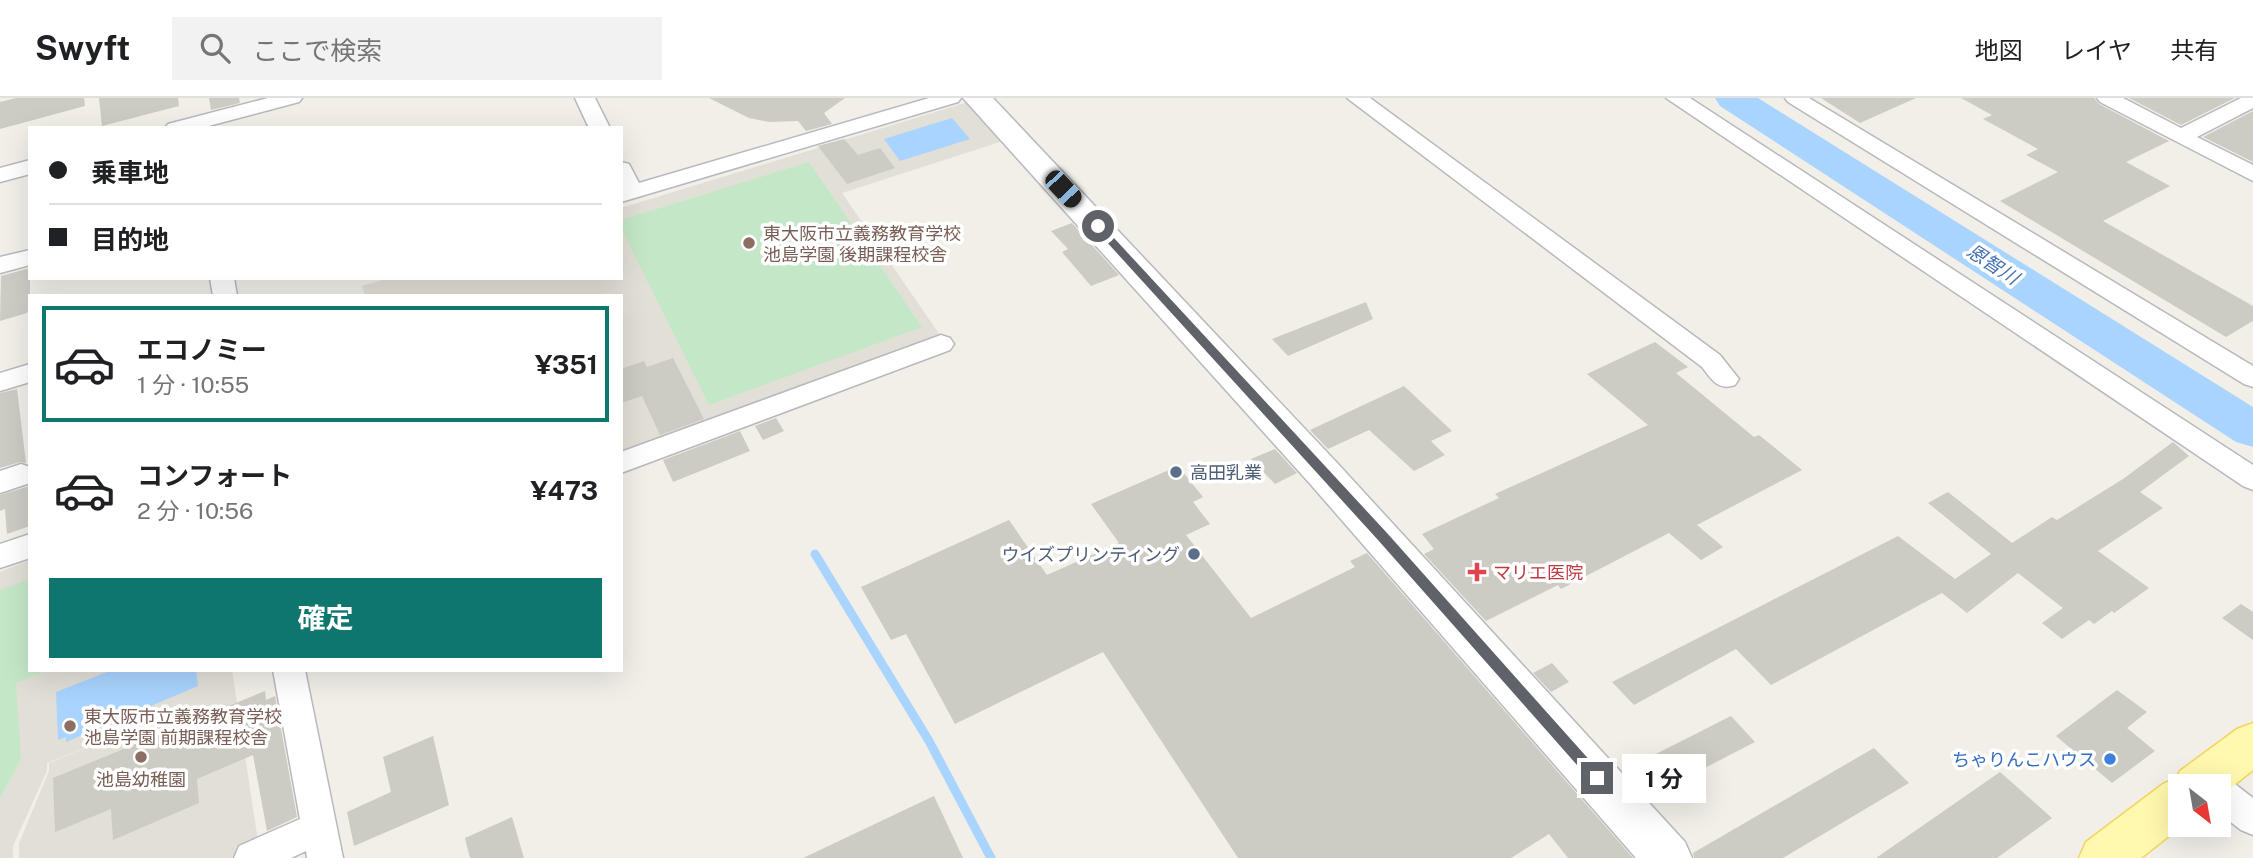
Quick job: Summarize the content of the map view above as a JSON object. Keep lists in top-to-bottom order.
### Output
{
  "water": ["恩智川"],
  "places": {
    "other": [
      "東大阪市立義務教育学校 池島学園 後期課程校舎",
      "高田乳業",
      "ウイズプリンティング",
      "東大阪市立義務教育学校 池島学園 前期課程校舎",
      "池島幼稚園",
      "ちゃりんこハウス"
    ],
    "health": ["マリエ医院"]
  },
  "north": "bottom right",
  "page": {
    "header": "Swyft",
    "search": "ここで検索",
    "nav": ["地図", "レイヤ", "共有"],
    "banner": ["乗車地", "目的地"],
    "list": [
      {
        "name": "エコノミー",
        "note": "1 分 · 10:55",
        "value": "¥351"
      },
      {
        "name": "コンフォート",
        "note": "2 分 · 10:56",
        "value": "¥473"
      }
    ],
    "buttons": "確定",
    "bubble": "1 分"
  }
}
